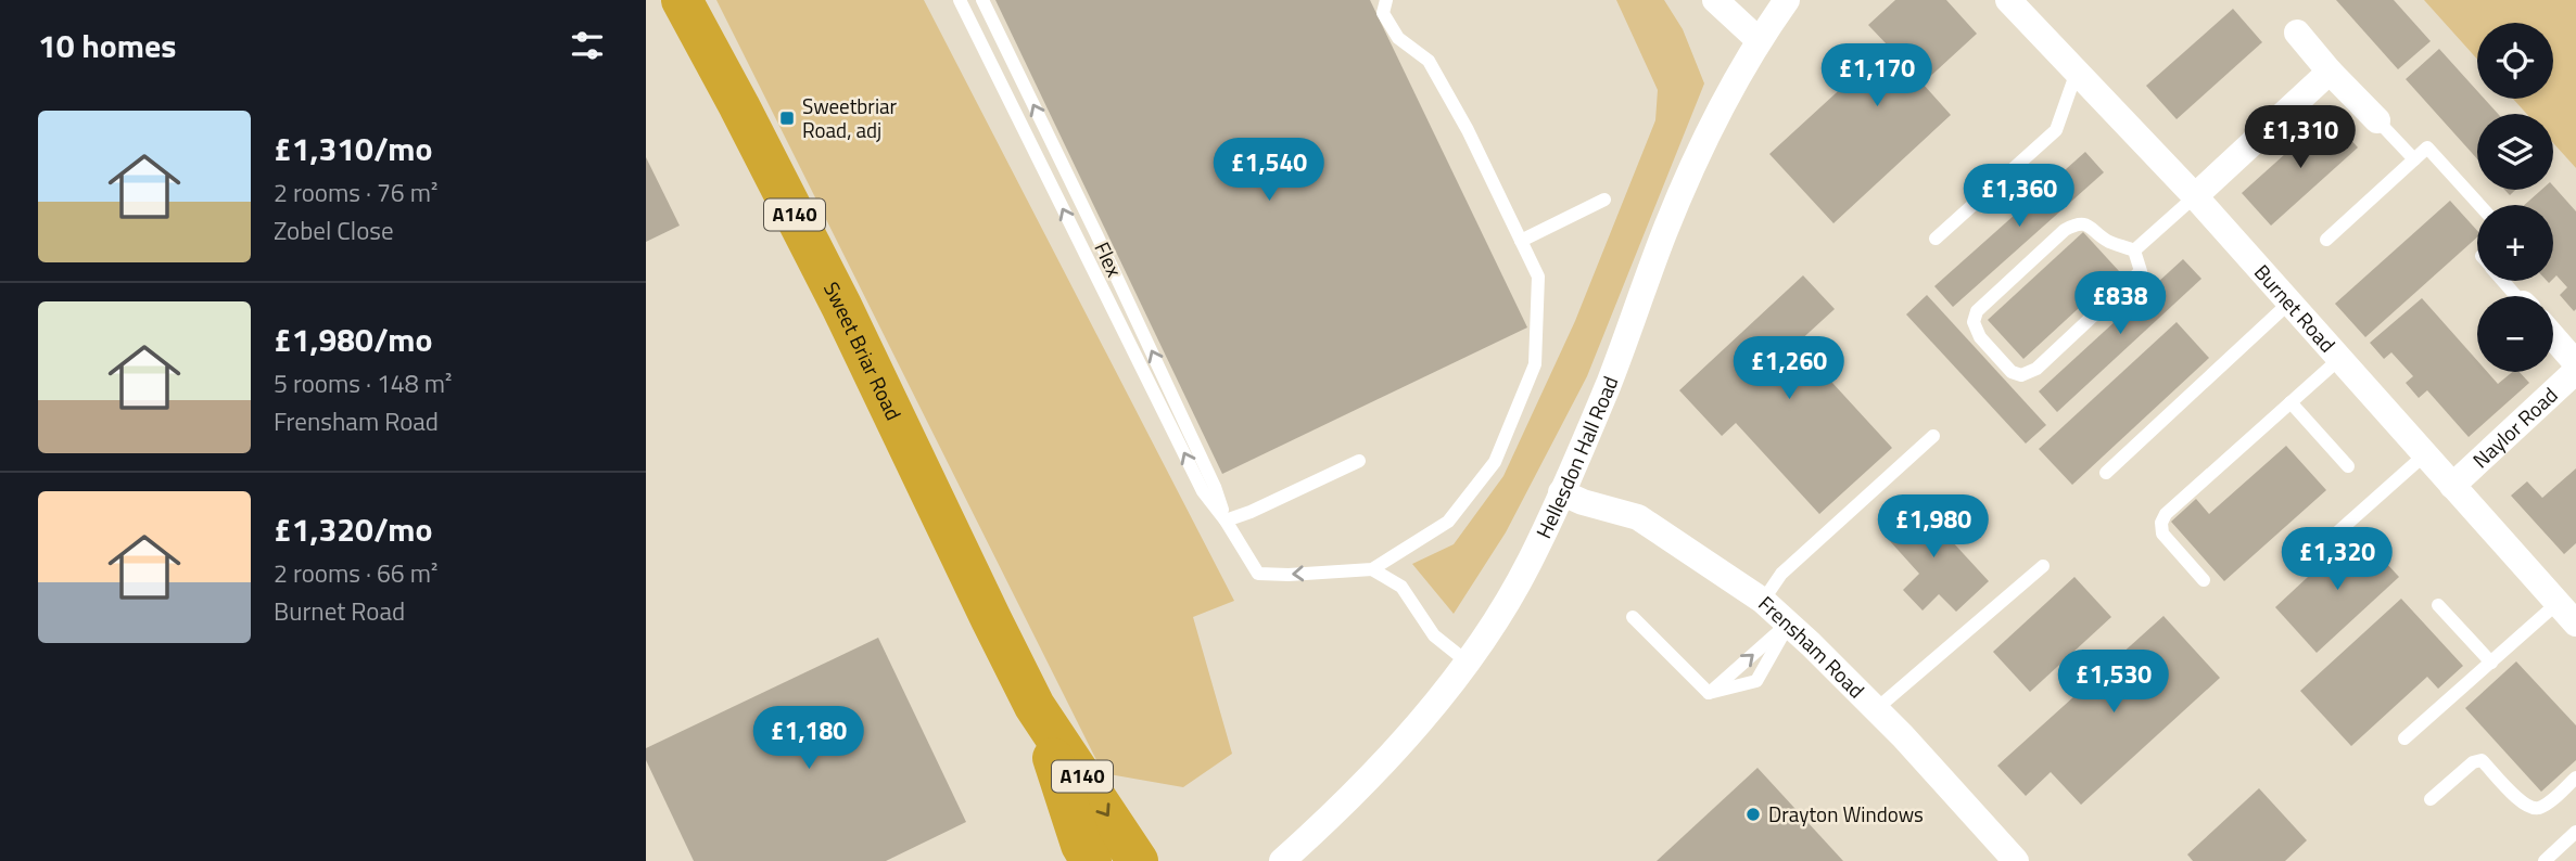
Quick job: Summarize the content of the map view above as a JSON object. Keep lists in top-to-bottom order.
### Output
{
  "streets": {
    "highway": ["A140", "Sweet Briar Road"],
    "street": [
      "Burnet Road",
      "Naylor Road",
      "Hellesdon Hall Road",
      "Frensham Road"
    ],
    "lane": ["Flex"]
  },
  "crossings": [
    ["Burnet Road", "Naylor Road"],
    ["Hellesdon Hall Road", "Frensham Road"]
  ],
  "places": {
    "transit": ["Sweetbriar Road, adj"],
    "other": ["Drayton Windows"]
  },
  "page": {
    "heading": "10 homes",
    "map_buttons": ["+", "−"],
    "price": [
      "£1,170",
      "£1,310",
      "£1,540",
      "£1,360",
      "£838",
      "£1,260",
      "£1,980",
      "£1,320",
      "£1,530",
      "£1,180"
    ],
    "list": [
      {
        "name": "£1,310/mo",
        "note": "2 rooms · 76 m² · Zobel Close"
      },
      {
        "name": "£1,980/mo",
        "note": "5 rooms · 148 m² · Frensham Road"
      },
      {
        "name": "£1,320/mo",
        "note": "2 rooms · 66 m² · Burnet Road"
      }
    ]
  }
}
